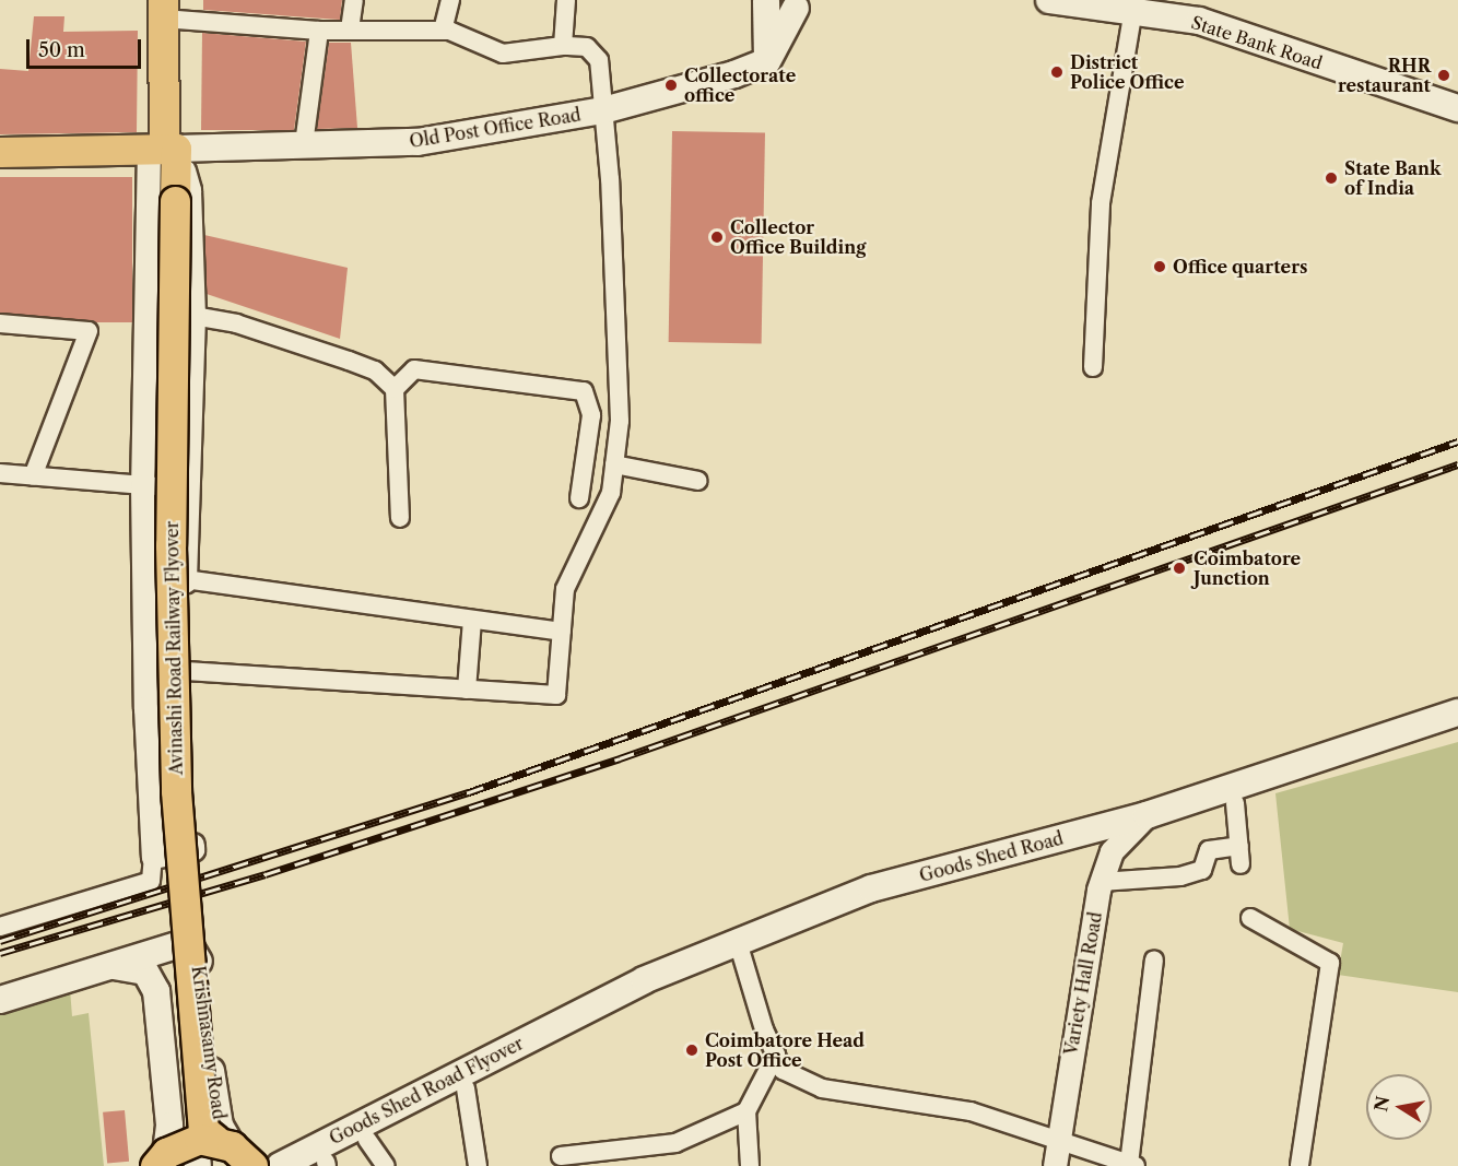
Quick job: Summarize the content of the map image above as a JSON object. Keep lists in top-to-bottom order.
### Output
{
  "streets": {
    "main road": [
      "State Bank Road",
      "Old Post Office Road",
      "Avinashi Road Railway Flyover",
      "Goods Shed Road",
      "Krishnasamy Road",
      "Goods Shed Road Flyover"
    ],
    "street": ["Variety Hall Road"]
  },
  "crossings": [
    ["Old Post Office Road", "Avinashi Road Railway Flyover"],
    ["Avinashi Road Railway Flyover", "Krishnasamy Road"],
    ["Goods Shed Road", "Variety Hall Road"],
    ["Goods Shed Road", "Goods Shed Road Flyover"]
  ],
  "places": [
    "District Police Office",
    "RHR restaurant",
    "Collectorate office",
    "State Bank of India",
    "Collector Office Building",
    "Office quarters",
    "Coimbatore Junction",
    "Coimbatore Head Post Office"
  ],
  "scale_bar": "50 m",
  "north": "left"
}
